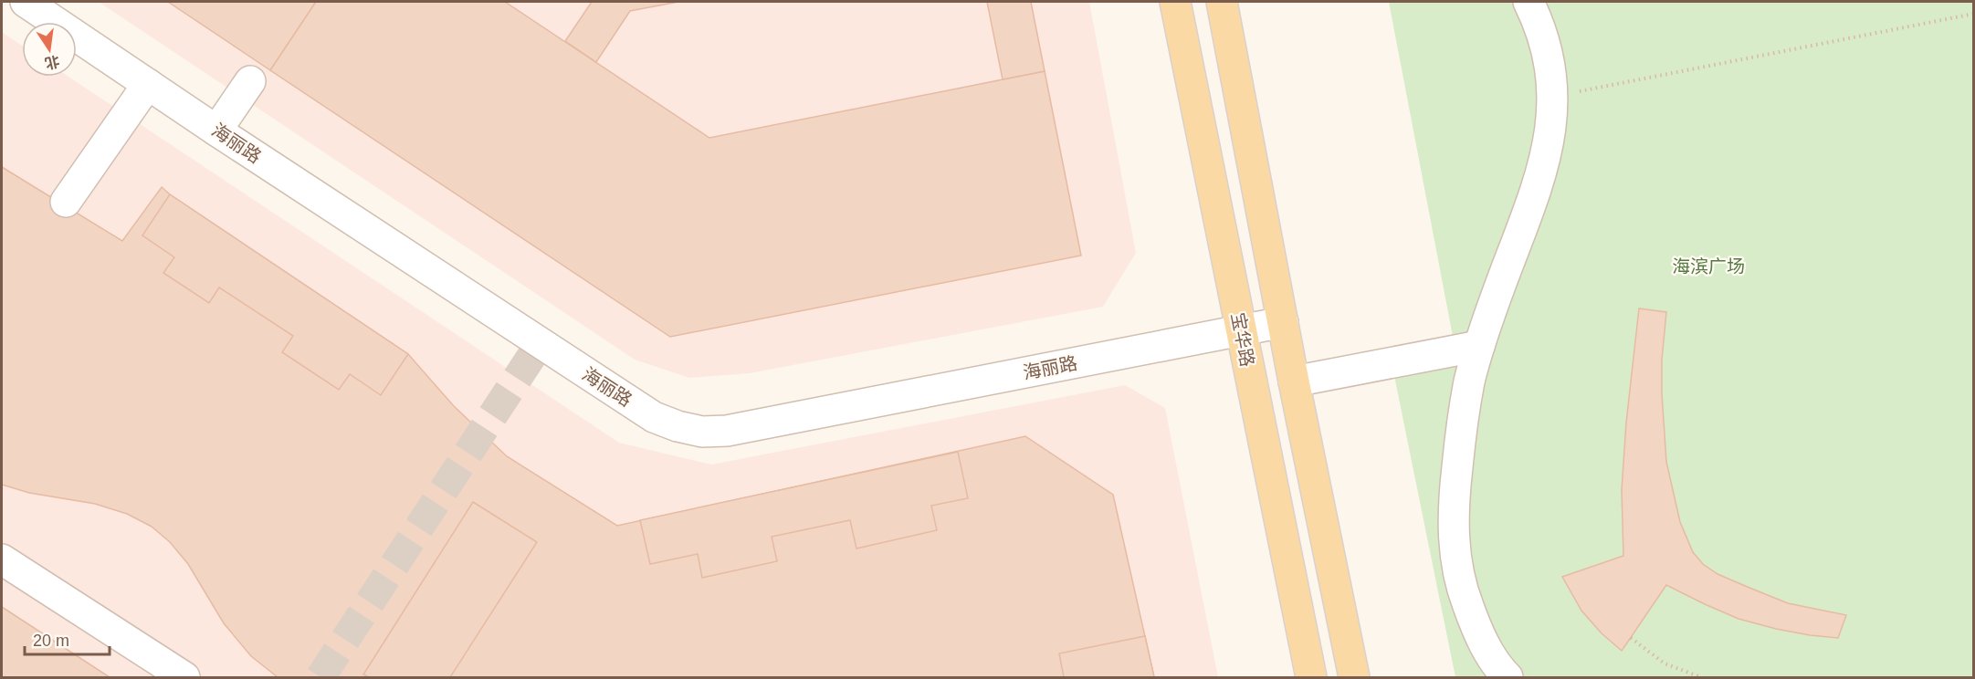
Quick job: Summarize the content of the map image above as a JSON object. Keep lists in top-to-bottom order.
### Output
{
  "streets": {
    "main road": ["宝华路"],
    "street": ["海丽路"]
  },
  "crossings": [
    ["海丽路", "宝华路"]
  ],
  "parks": ["海滨广场"],
  "scale_bar": "20 m",
  "north": "bottom"
}
